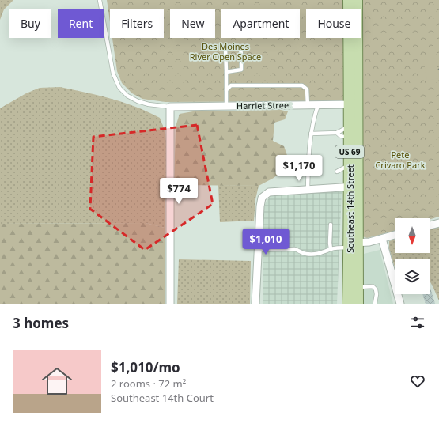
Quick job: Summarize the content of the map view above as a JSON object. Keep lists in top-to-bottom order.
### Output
{
  "streets": {
    "main road": ["US 69", "Southeast 14th Street"],
    "street": ["Harriet Street"]
  },
  "crossings": [
    ["Harriet Street", "Southeast 14th Street"]
  ],
  "parks": ["Des Moines River Open Space", "Pete Crivaro Park"],
  "north": "bottom",
  "page": {
    "chip": [
      "Buy",
      "Rent",
      "Filters",
      "New",
      "Apartment",
      "House"
    ],
    "price": ["$1,170", "$774", "$1,010"],
    "heading": "3 homes",
    "list": [
      {
        "name": "$1,010/mo",
        "note": "2 rooms · 72 m² · Southeast 14th Court"
      }
    ]
  }
}
